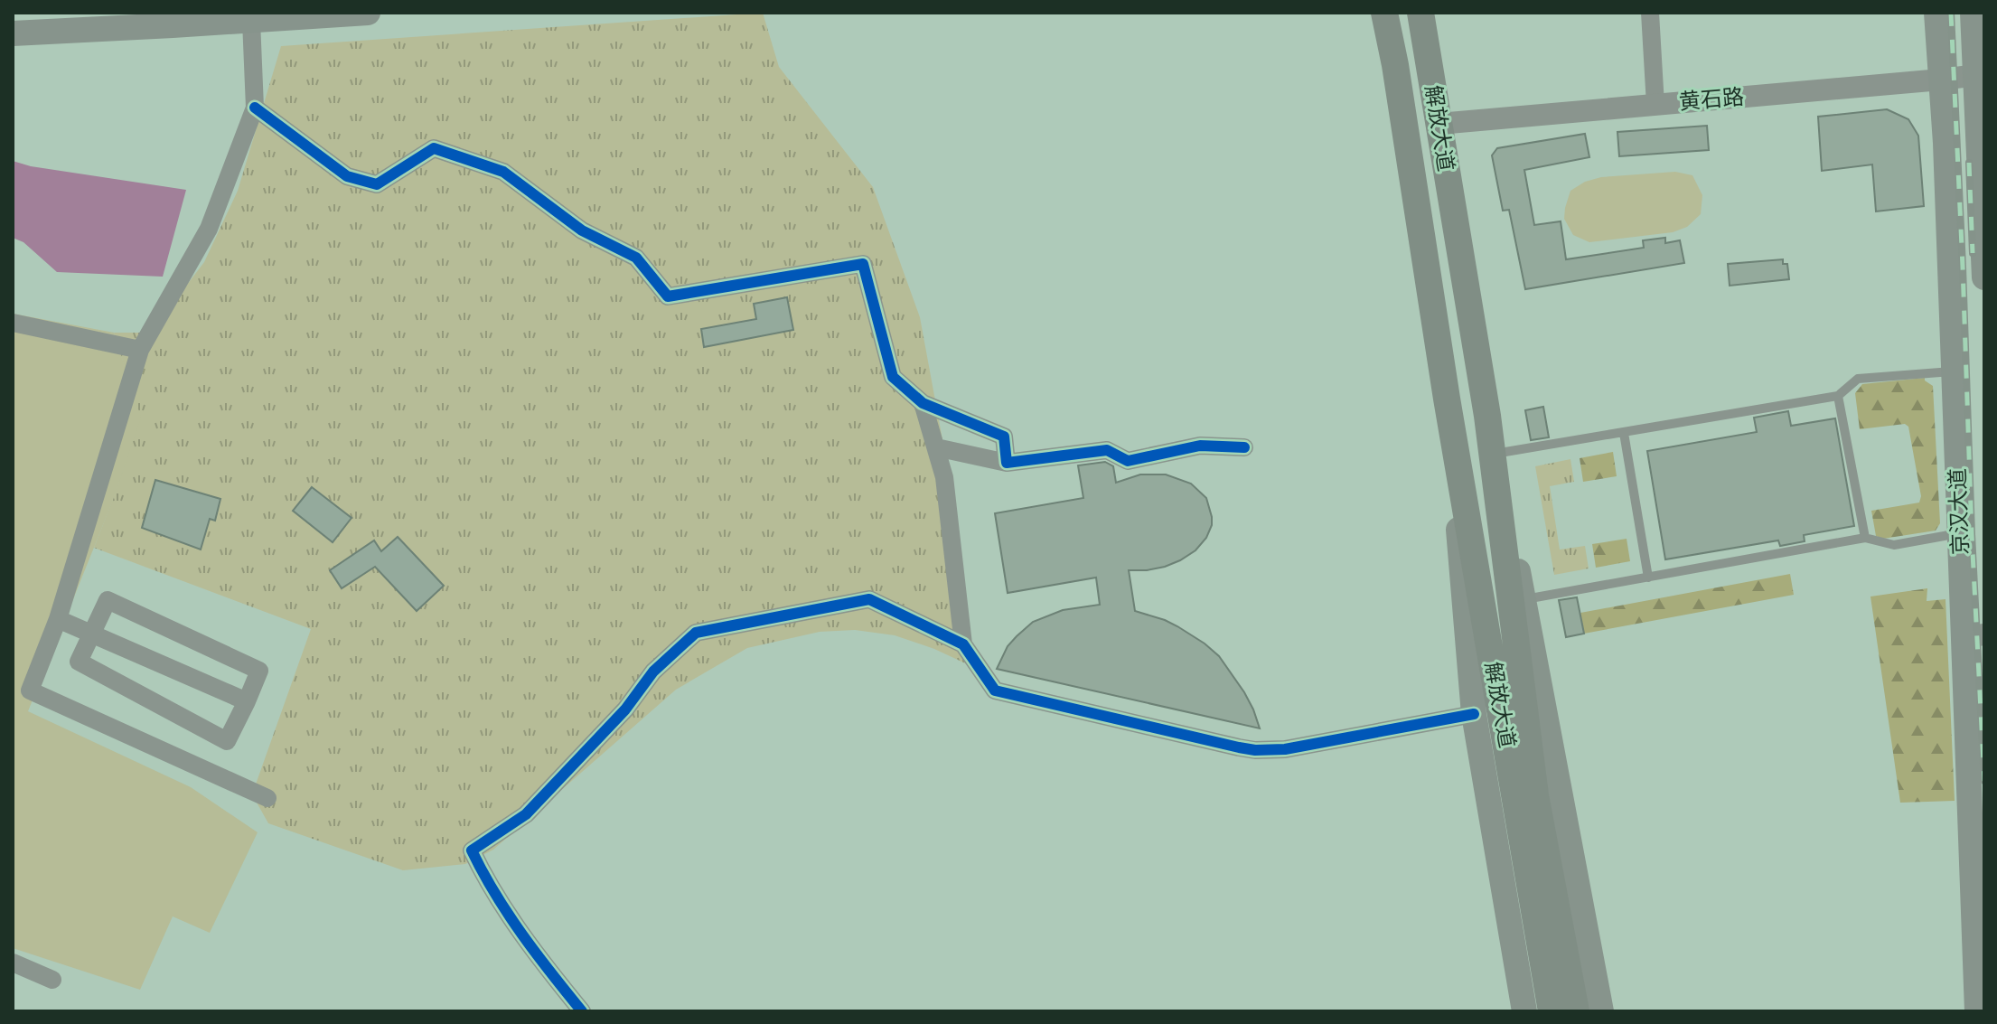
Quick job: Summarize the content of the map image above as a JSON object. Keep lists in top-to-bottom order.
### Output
{
  "streets": {
    "main road": ["解放大道", "京汉大道"],
    "street": ["黄石路"]
  },
  "crossings": [
    ["黄石路", "解放大道"],
    ["黄石路", "京汉大道"]
  ]
}
